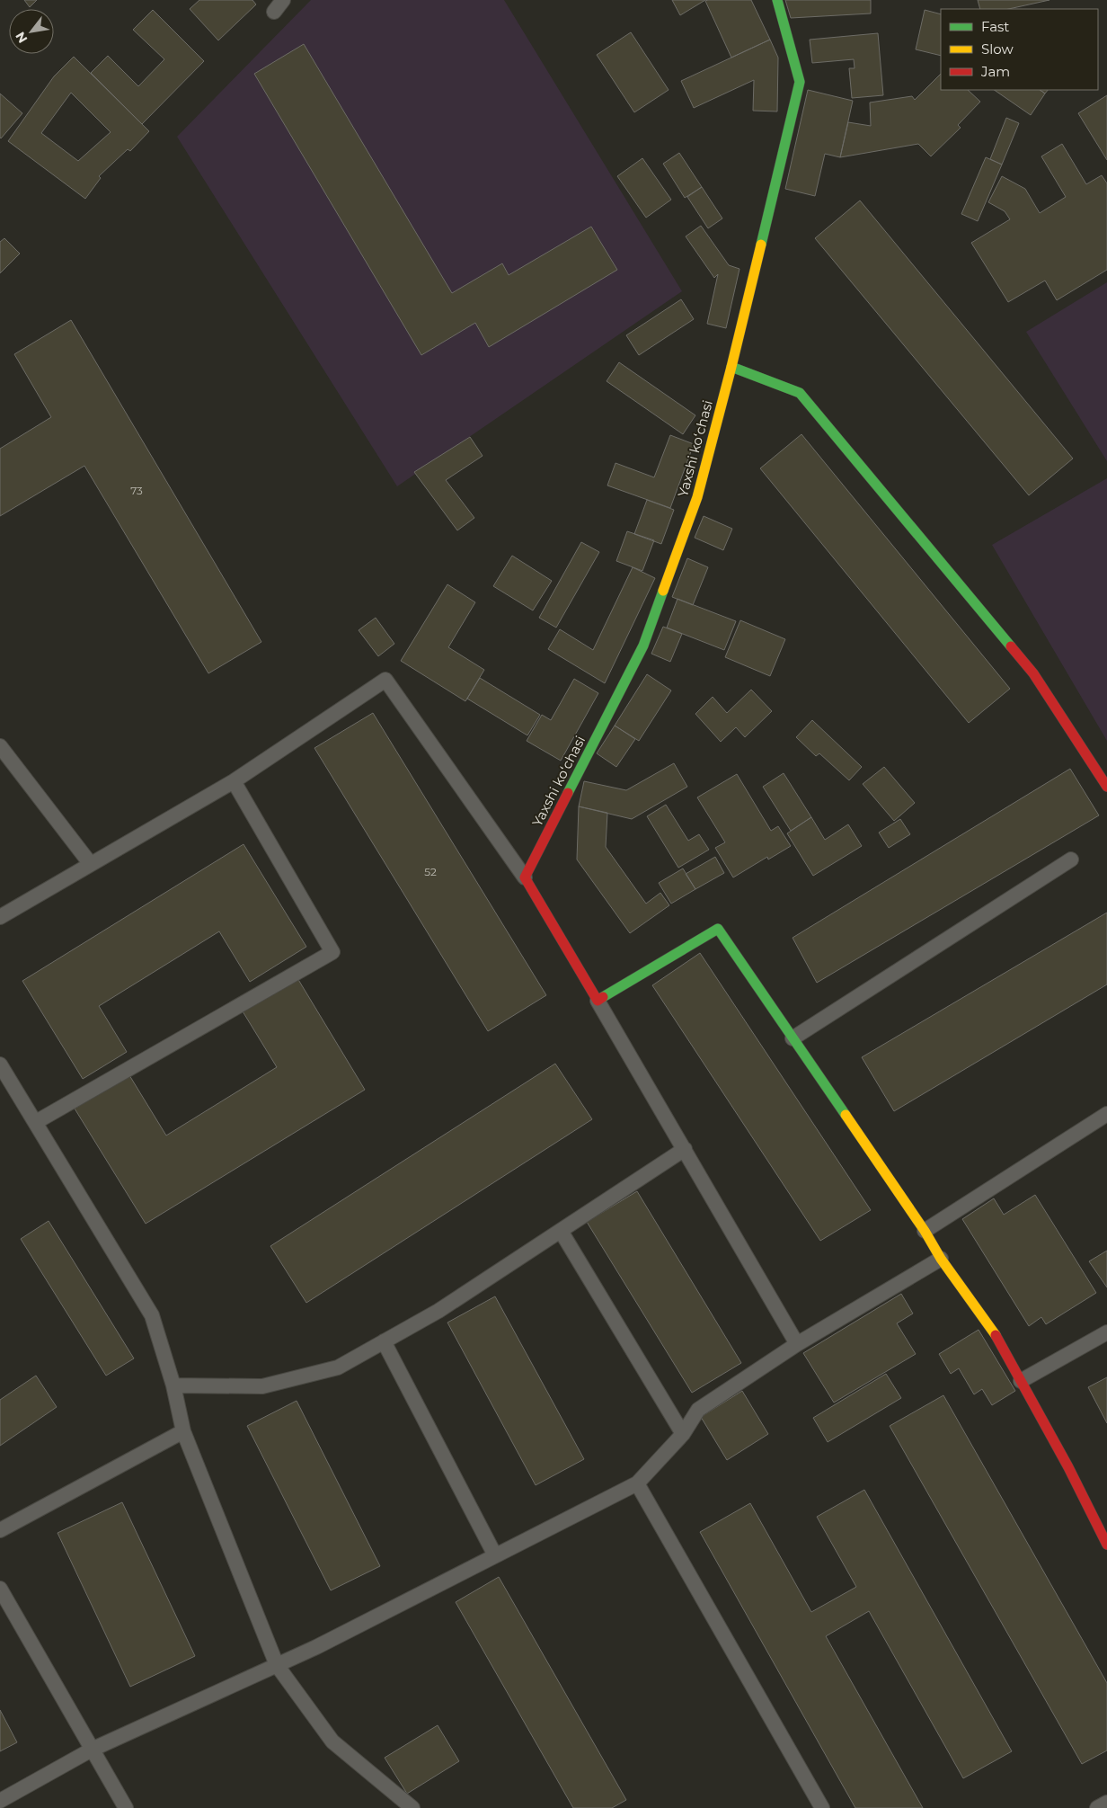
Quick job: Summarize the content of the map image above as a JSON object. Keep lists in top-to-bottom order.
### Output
{
  "streets": {
    "street": ["Yaxshi koʻchasi"]
  },
  "house_numbers": ["73", "52"],
  "legend": ["Fast", "Slow", "Jam"],
  "north": "bottom left"
}
